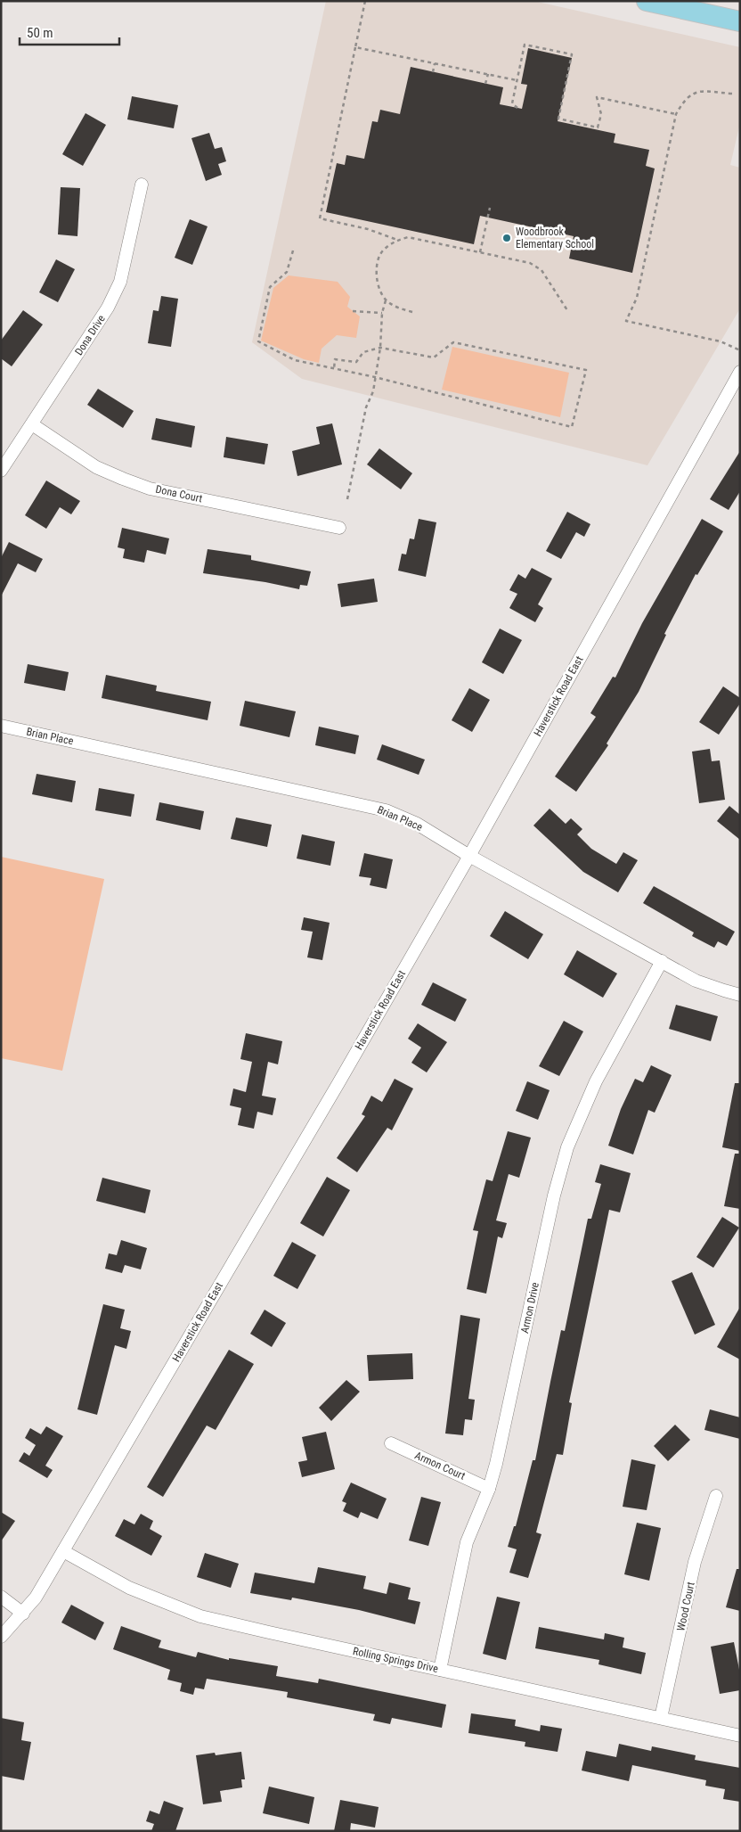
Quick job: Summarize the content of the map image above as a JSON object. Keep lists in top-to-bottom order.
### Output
{
  "streets": {
    "street": [
      "Dona Drive",
      "Dona Court",
      "Haverstick Road East",
      "Brian Place",
      "Armon Drive",
      "Armon Court",
      "Wood Court",
      "Rolling Springs Drive"
    ]
  },
  "crossings": [
    ["Dona Drive", "Dona Court"],
    ["Haverstick Road East", "Brian Place"],
    ["Haverstick Road East", "Rolling Springs Drive"],
    ["Brian Place", "Armon Drive"],
    ["Armon Drive", "Armon Court"],
    ["Armon Drive", "Rolling Springs Drive"],
    ["Wood Court", "Rolling Springs Drive"]
  ],
  "places": ["Woodbrook Elementary School"],
  "scale_bar": "50 m"
}
